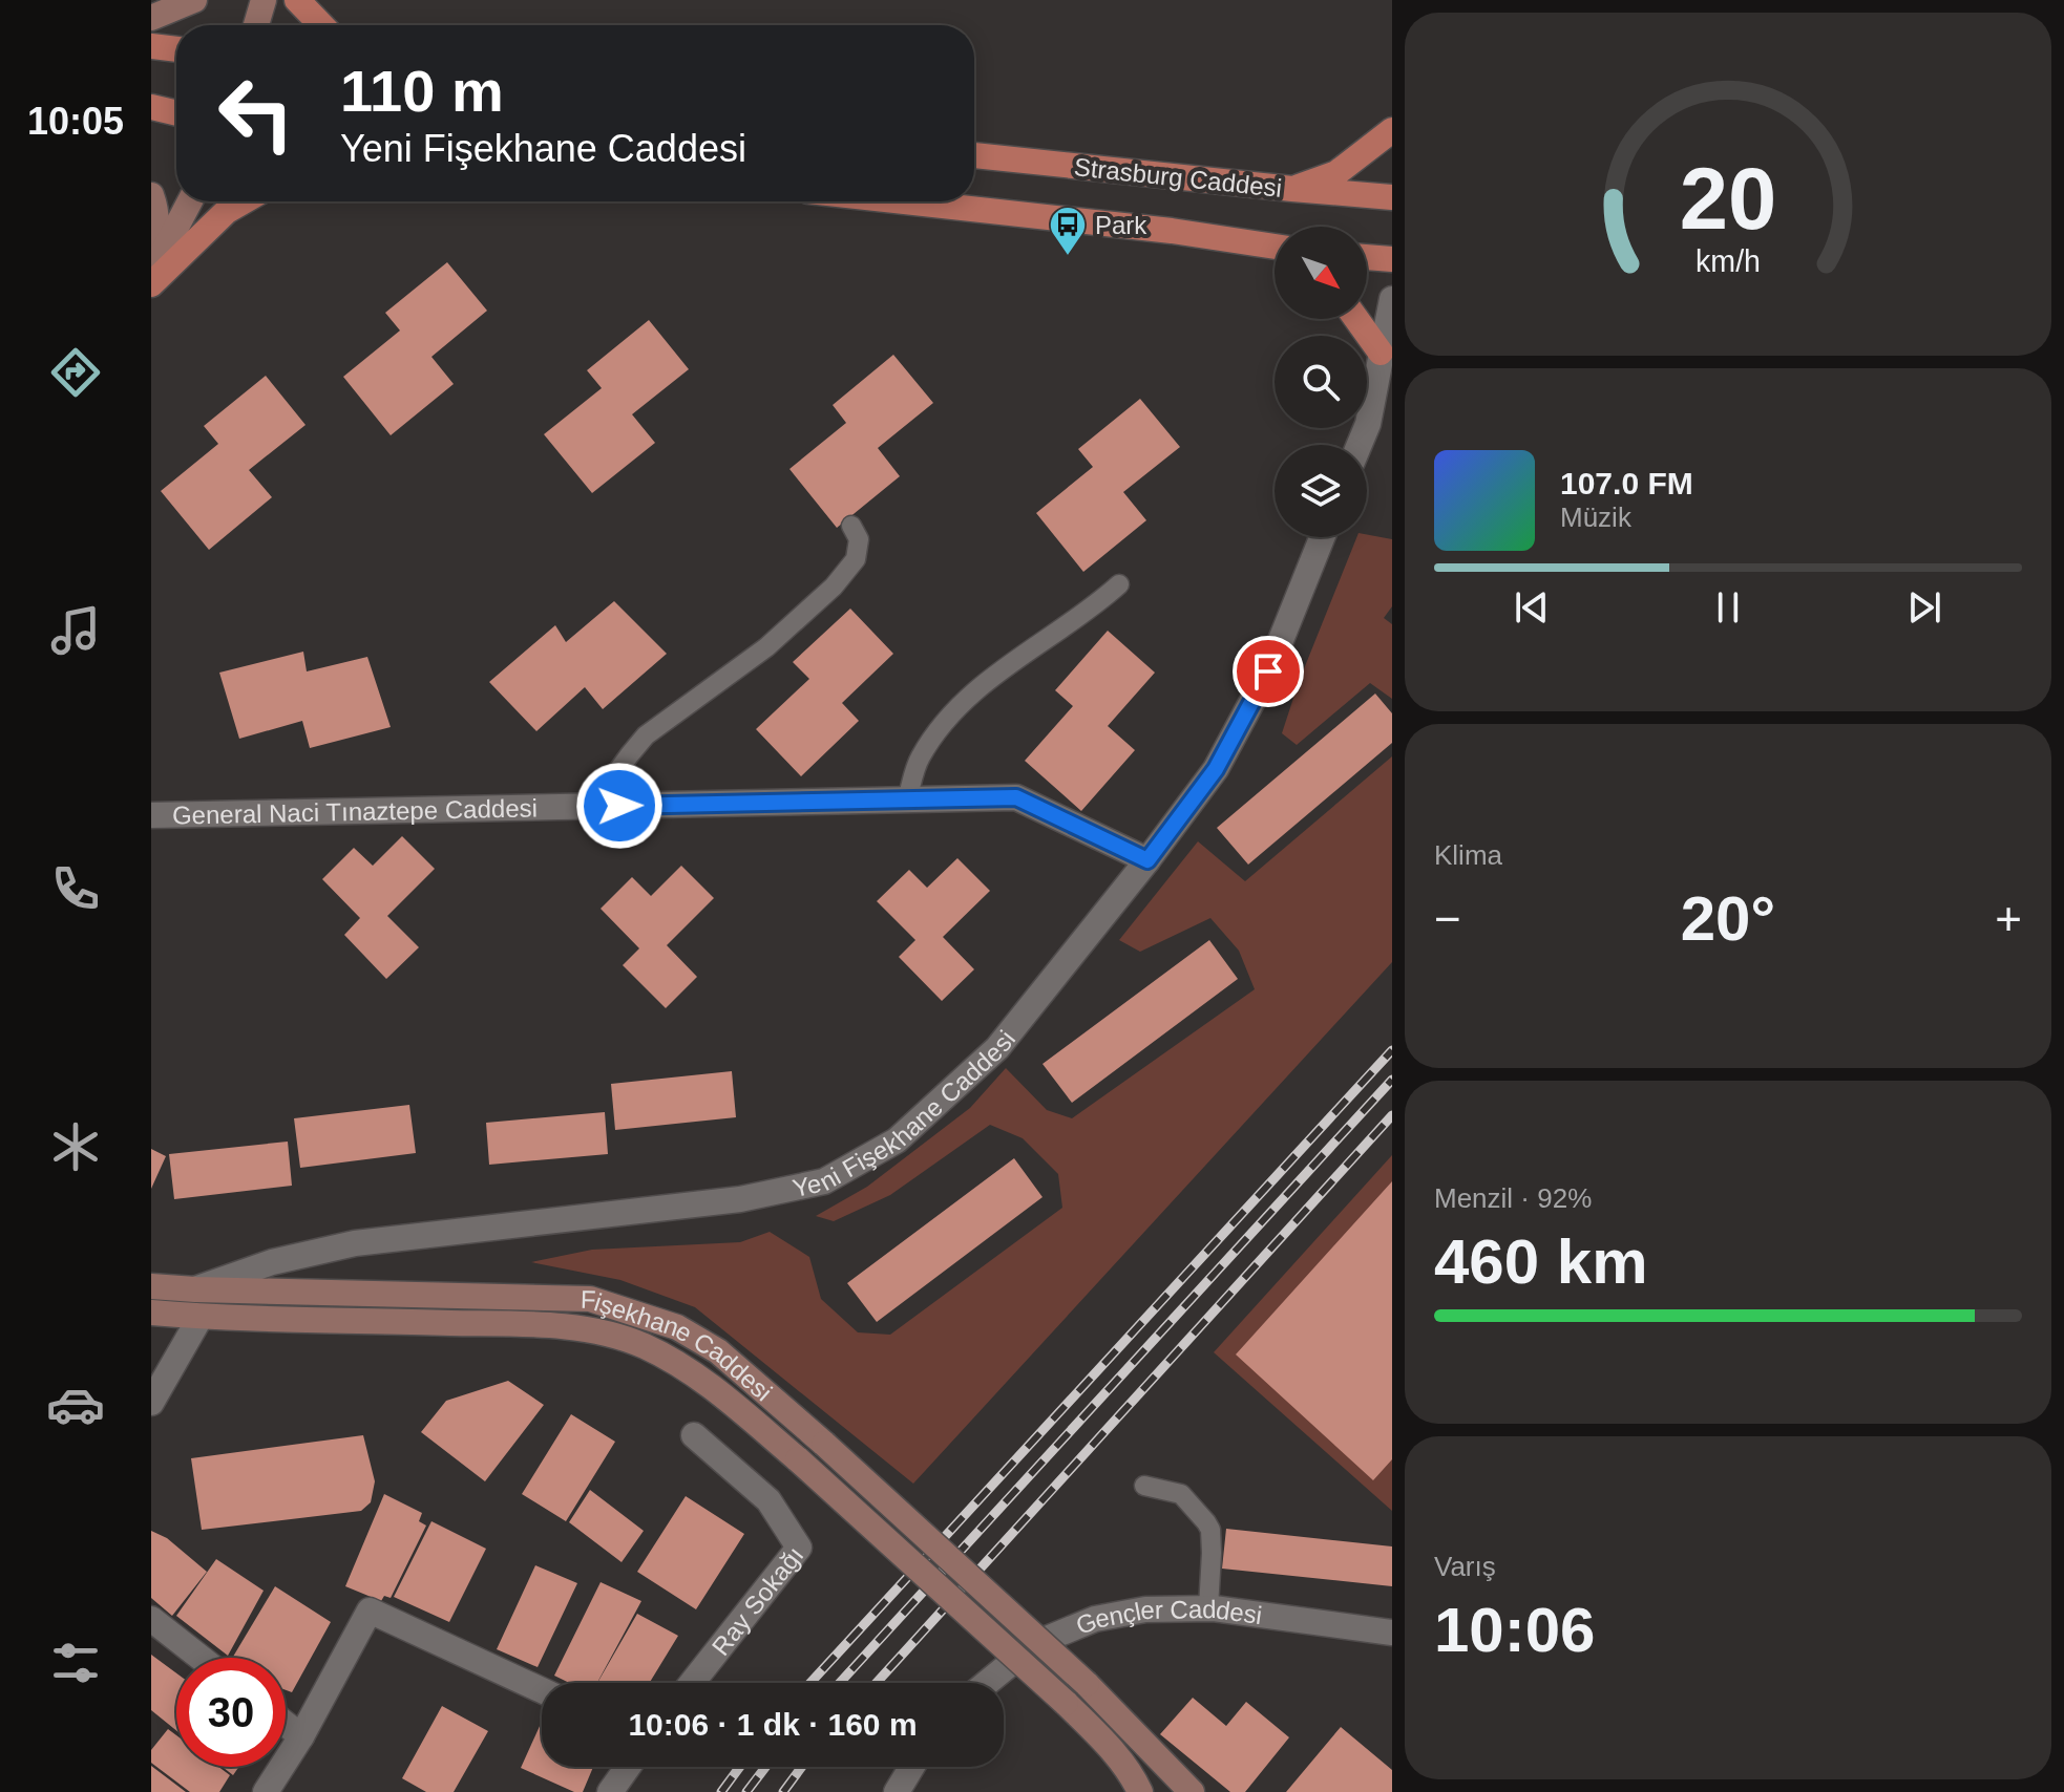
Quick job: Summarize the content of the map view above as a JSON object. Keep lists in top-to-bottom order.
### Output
{
  "streets": {
    "main road": ["Strasburg Caddesi", "Fişekhane Caddesi"],
    "street": [
      "General Naci Tınaztepe Caddesi",
      "Yeni Fişekhane Caddesi",
      "Ray Sokağı",
      "Gençler Caddesi"
    ]
  },
  "crossings": [
    ["General Naci Tınaztepe Caddesi", "Yeni Fişekhane Caddesi"],
    ["Yeni Fişekhane Caddesi", "Fişekhane Caddesi"]
  ],
  "places": {
    "bus stop": ["Park"]
  },
  "north": "bottom right",
  "page": {
    "tabs": "10:05",
    "turn": ["110 m", "Yeni Fişekhane Caddesi"],
    "song": ["107.0 FM", "Müzik"],
    "tile": [
      "Klima",
      ["Menzil · 92%", "460 km"],
      ["Varış", "10:06"]
    ],
    "heat": ["−", "20°", "+"],
    "limit": "30",
    "trip": "10:06 · 1 dk · 160 m",
    "gauge": ["20", "km/h"]
  }
}
